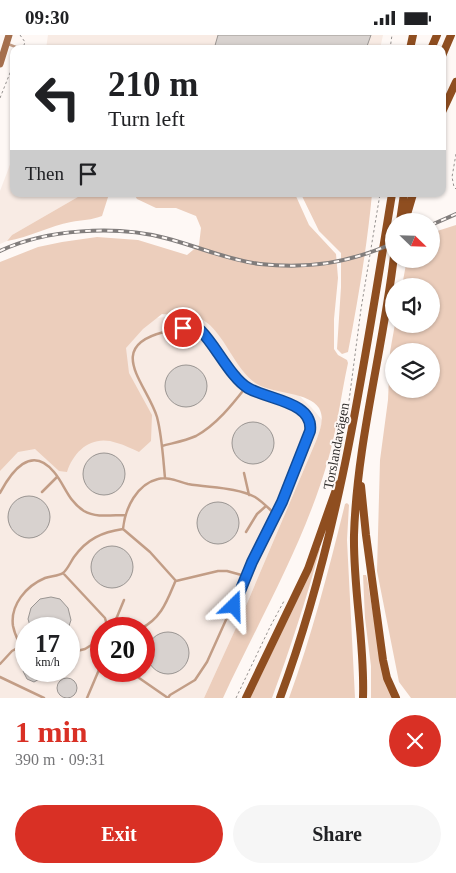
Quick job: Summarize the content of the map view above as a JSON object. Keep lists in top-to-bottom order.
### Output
{
  "streets": {
    "main road": ["Torslandavägen"]
  },
  "north": "bottom right",
  "page": {
    "status": "09:30",
    "turn": ["210 m", "Turn left"],
    "then": "Then",
    "speed": "17 km/h",
    "limit": "20",
    "heading": ["1 min", "390 m · 09:31"],
    "buttons": ["Exit", "Share"]
  }
}
